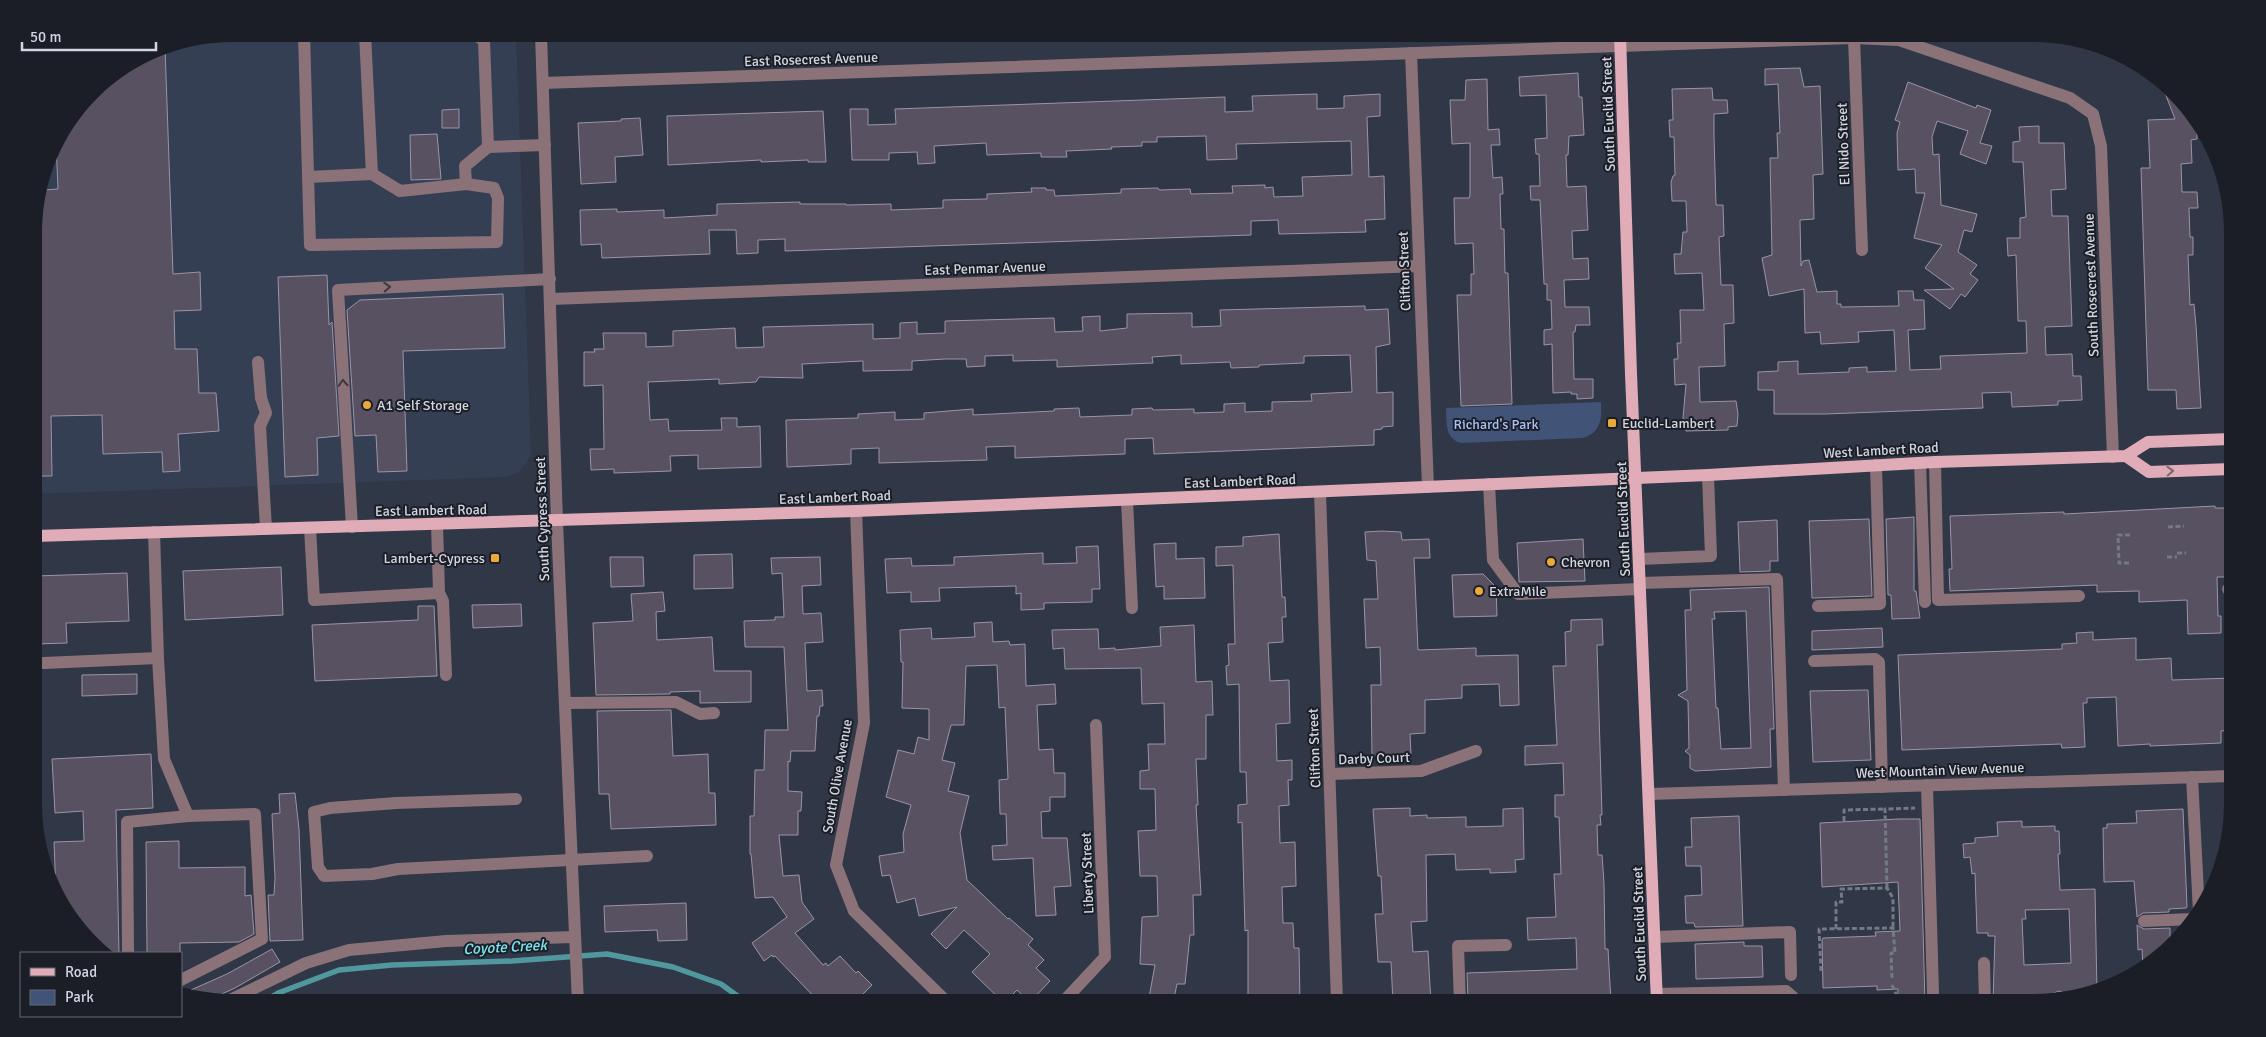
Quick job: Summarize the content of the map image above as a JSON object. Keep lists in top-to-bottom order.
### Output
{
  "streets": {
    "main road": ["South Euclid Street", "West Lambert Road", "East Lambert Road"],
    "street": [
      "East Rosecrest Avenue",
      "El Nido Street",
      "East Penmar Avenue",
      "Clifton Street",
      "South Rosecrest Avenue",
      "South Cypress Street",
      "Darby Court",
      "West Mountain View Avenue",
      "South Olive Avenue",
      "Liberty Street"
    ]
  },
  "crossings": [
    ["East Rosecrest Avenue", "Clifton Street"],
    ["East Rosecrest Avenue", "South Rosecrest Avenue"],
    ["East Rosecrest Avenue", "South Cypress Street"],
    ["South Euclid Street", "West Lambert Road"],
    ["South Euclid Street", "East Lambert Road"],
    ["South Euclid Street", "West Mountain View Avenue"],
    ["East Penmar Avenue", "Clifton Street"],
    ["East Penmar Avenue", "South Cypress Street"],
    ["Clifton Street", "East Lambert Road"],
    ["Clifton Street", "Darby Court"],
    ["South Rosecrest Avenue", "West Lambert Road"],
    ["West Lambert Road", "East Lambert Road"],
    ["East Lambert Road", "South Cypress Street"],
    ["East Lambert Road", "South Olive Avenue"]
  ],
  "water": ["Coyote Creek"],
  "parks": ["Richard's Park"],
  "places": {
    "other": ["A1 Self Storage", "Chevron", "ExtraMile"],
    "transit": ["Euclid-Lambert", "Lambert-Cypress"]
  },
  "legend": ["Road", "Park"],
  "scale_bar": "50 m"
}
